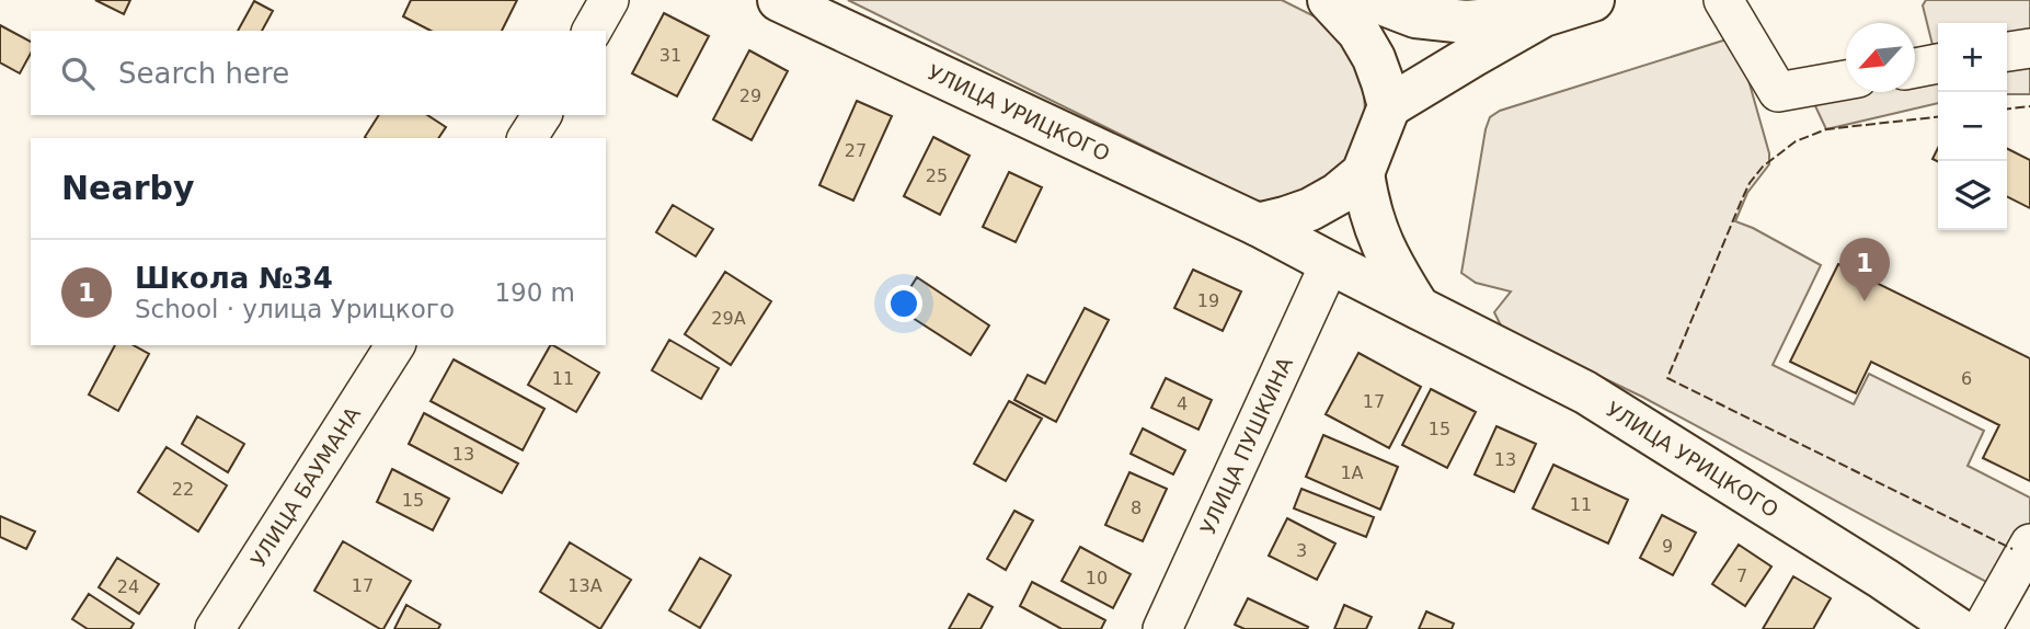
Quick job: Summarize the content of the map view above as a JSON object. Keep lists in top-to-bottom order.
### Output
{
  "streets": {
    "main road": ["УЛИЦА УРИЦКОГО"],
    "street": ["УЛИЦА ПУШКИНА", "УЛИЦА БАУМАНА"]
  },
  "crossings": [
    ["УЛИЦА УРИЦКОГО", "УЛИЦА ПУШКИНА"]
  ],
  "house_numbers": [
    "31",
    "29",
    "27",
    "25",
    "19",
    "29А",
    "11",
    "6",
    "17",
    "4",
    "15",
    "13",
    "13",
    "1А",
    "22",
    "15",
    "11",
    "8",
    "9",
    "3",
    "7",
    "10",
    "17",
    "13А",
    "24"
  ],
  "north": "bottom left",
  "page": {
    "map_buttons": ["+", "−"],
    "search": "Search here",
    "heading": "Nearby",
    "pins": "1",
    "list": [
      {
        "mark": "1",
        "name": "Школа №34",
        "note": "School · улица Урицкого",
        "value": "190 m"
      }
    ]
  }
}
